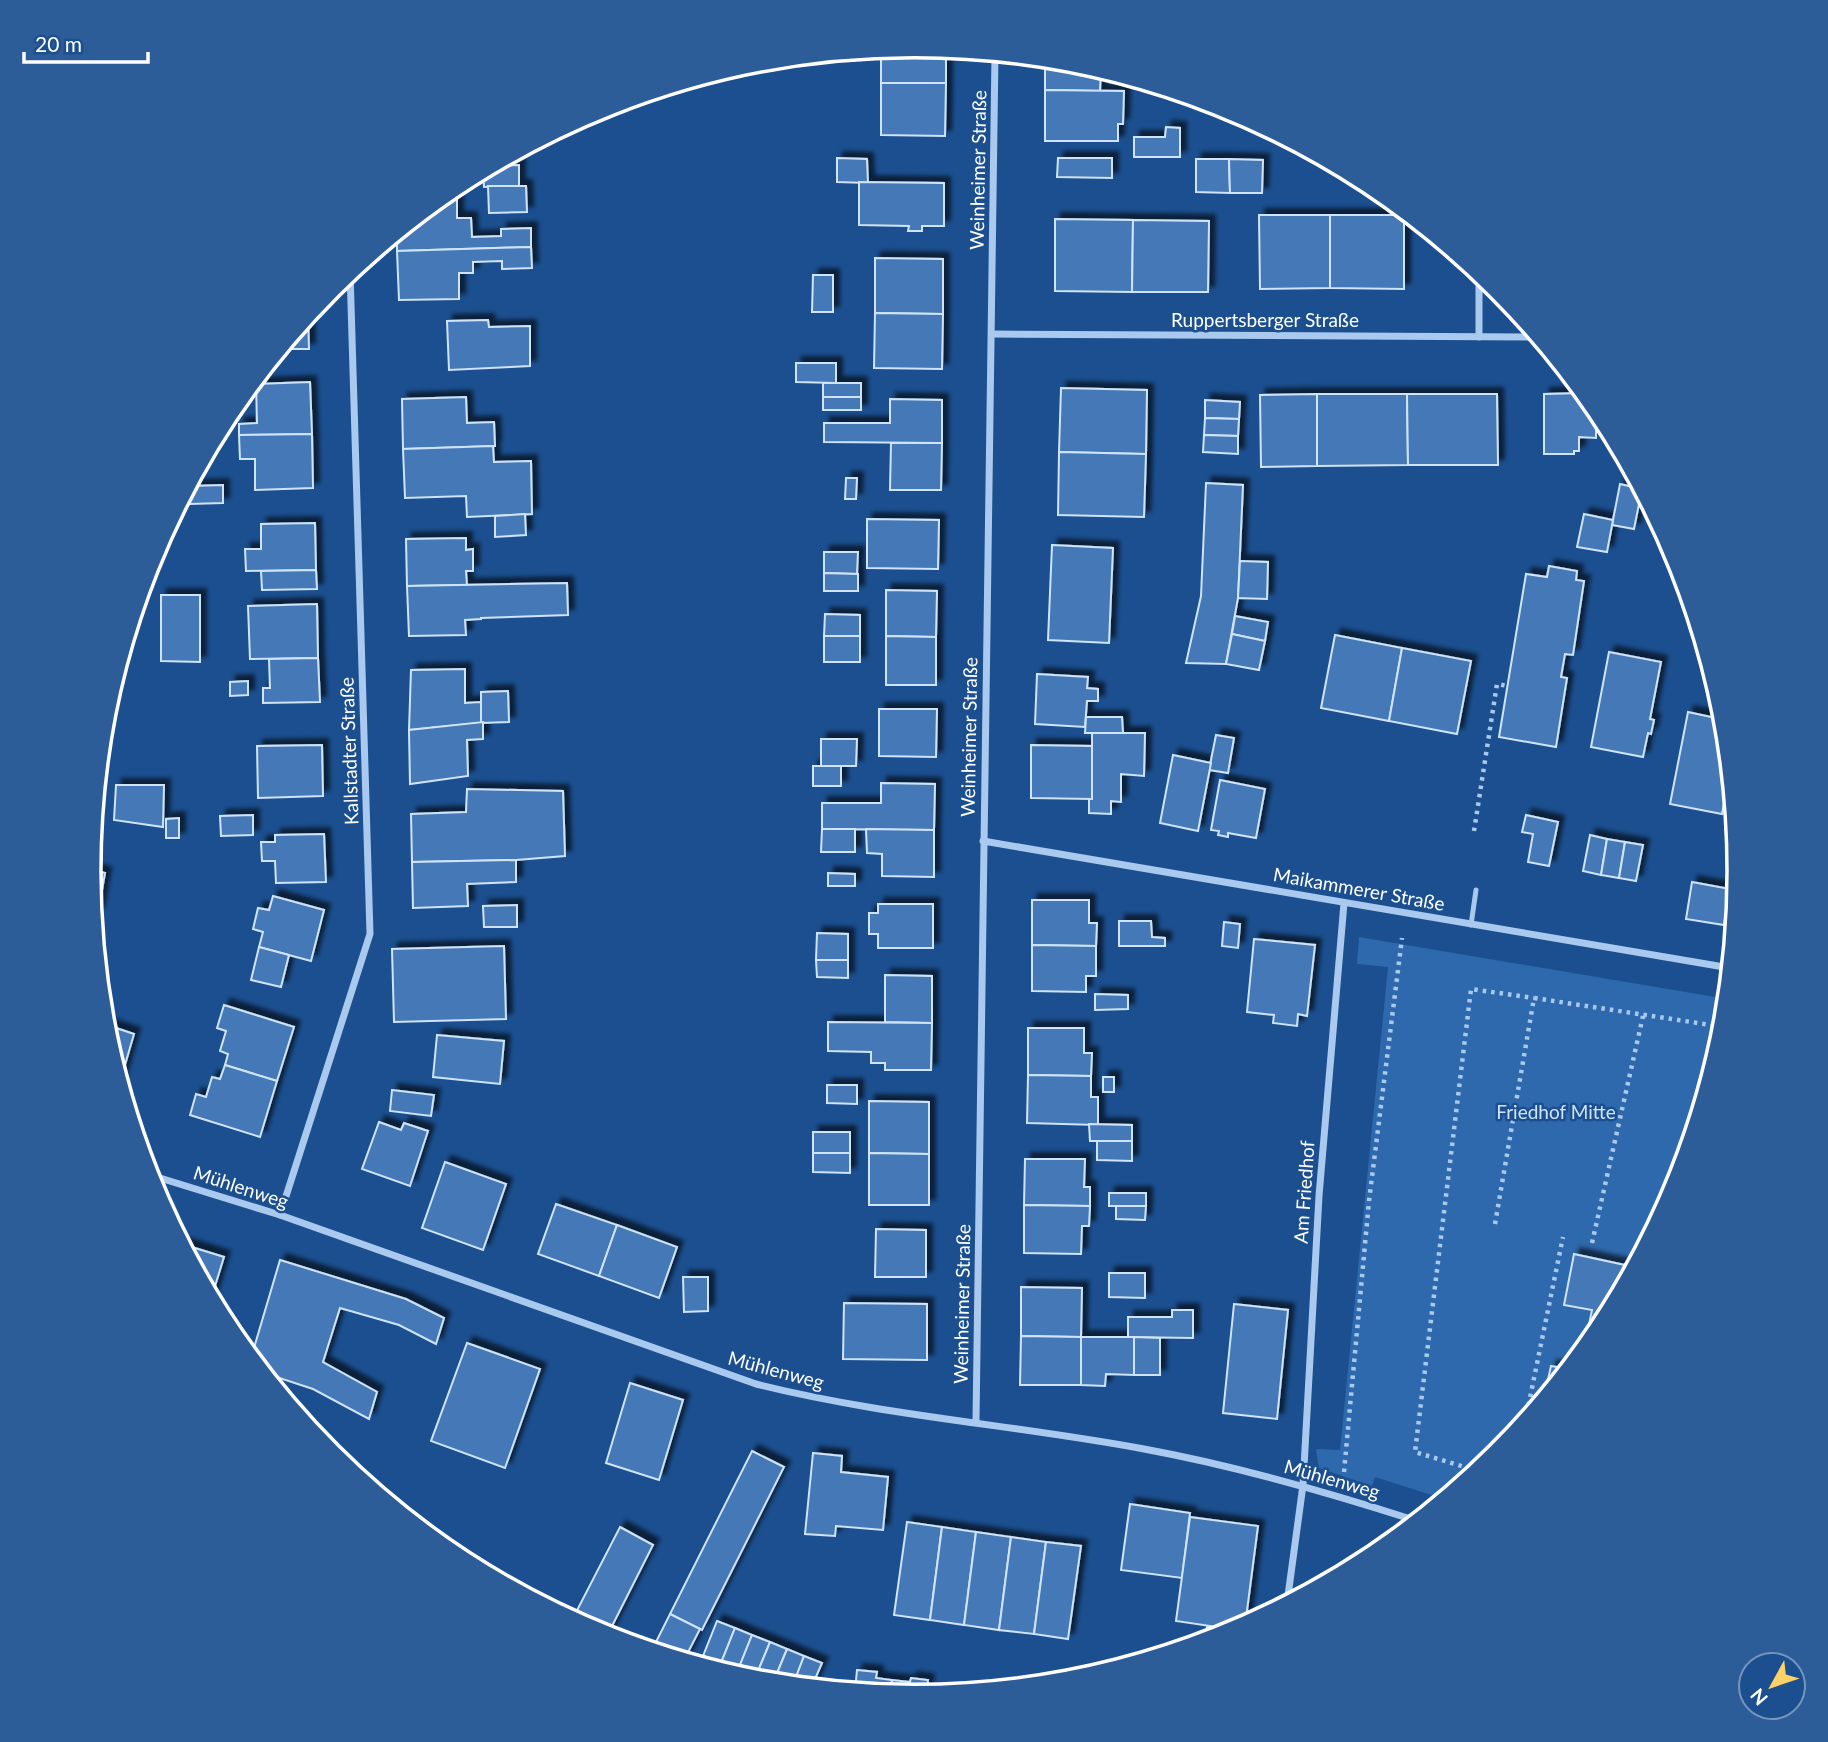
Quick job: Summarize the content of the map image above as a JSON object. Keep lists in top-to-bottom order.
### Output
{
  "streets": {
    "street": [
      "Weinheimer Straße",
      "Ruppertsberger Straße",
      "Kallstadter Straße",
      "Maikammerer Straße",
      "Mühlenweg",
      "Am Friedhof"
    ]
  },
  "crossings": [
    ["Weinheimer Straße", "Ruppertsberger Straße"],
    ["Weinheimer Straße", "Maikammerer Straße"],
    ["Weinheimer Straße", "Mühlenweg"],
    ["Kallstadter Straße", "Mühlenweg"],
    ["Maikammerer Straße", "Am Friedhof"],
    ["Mühlenweg", "Am Friedhof"]
  ],
  "parks": ["Friedhof Mitte"],
  "scale_bar": "20 m",
  "north": "bottom left"
}
